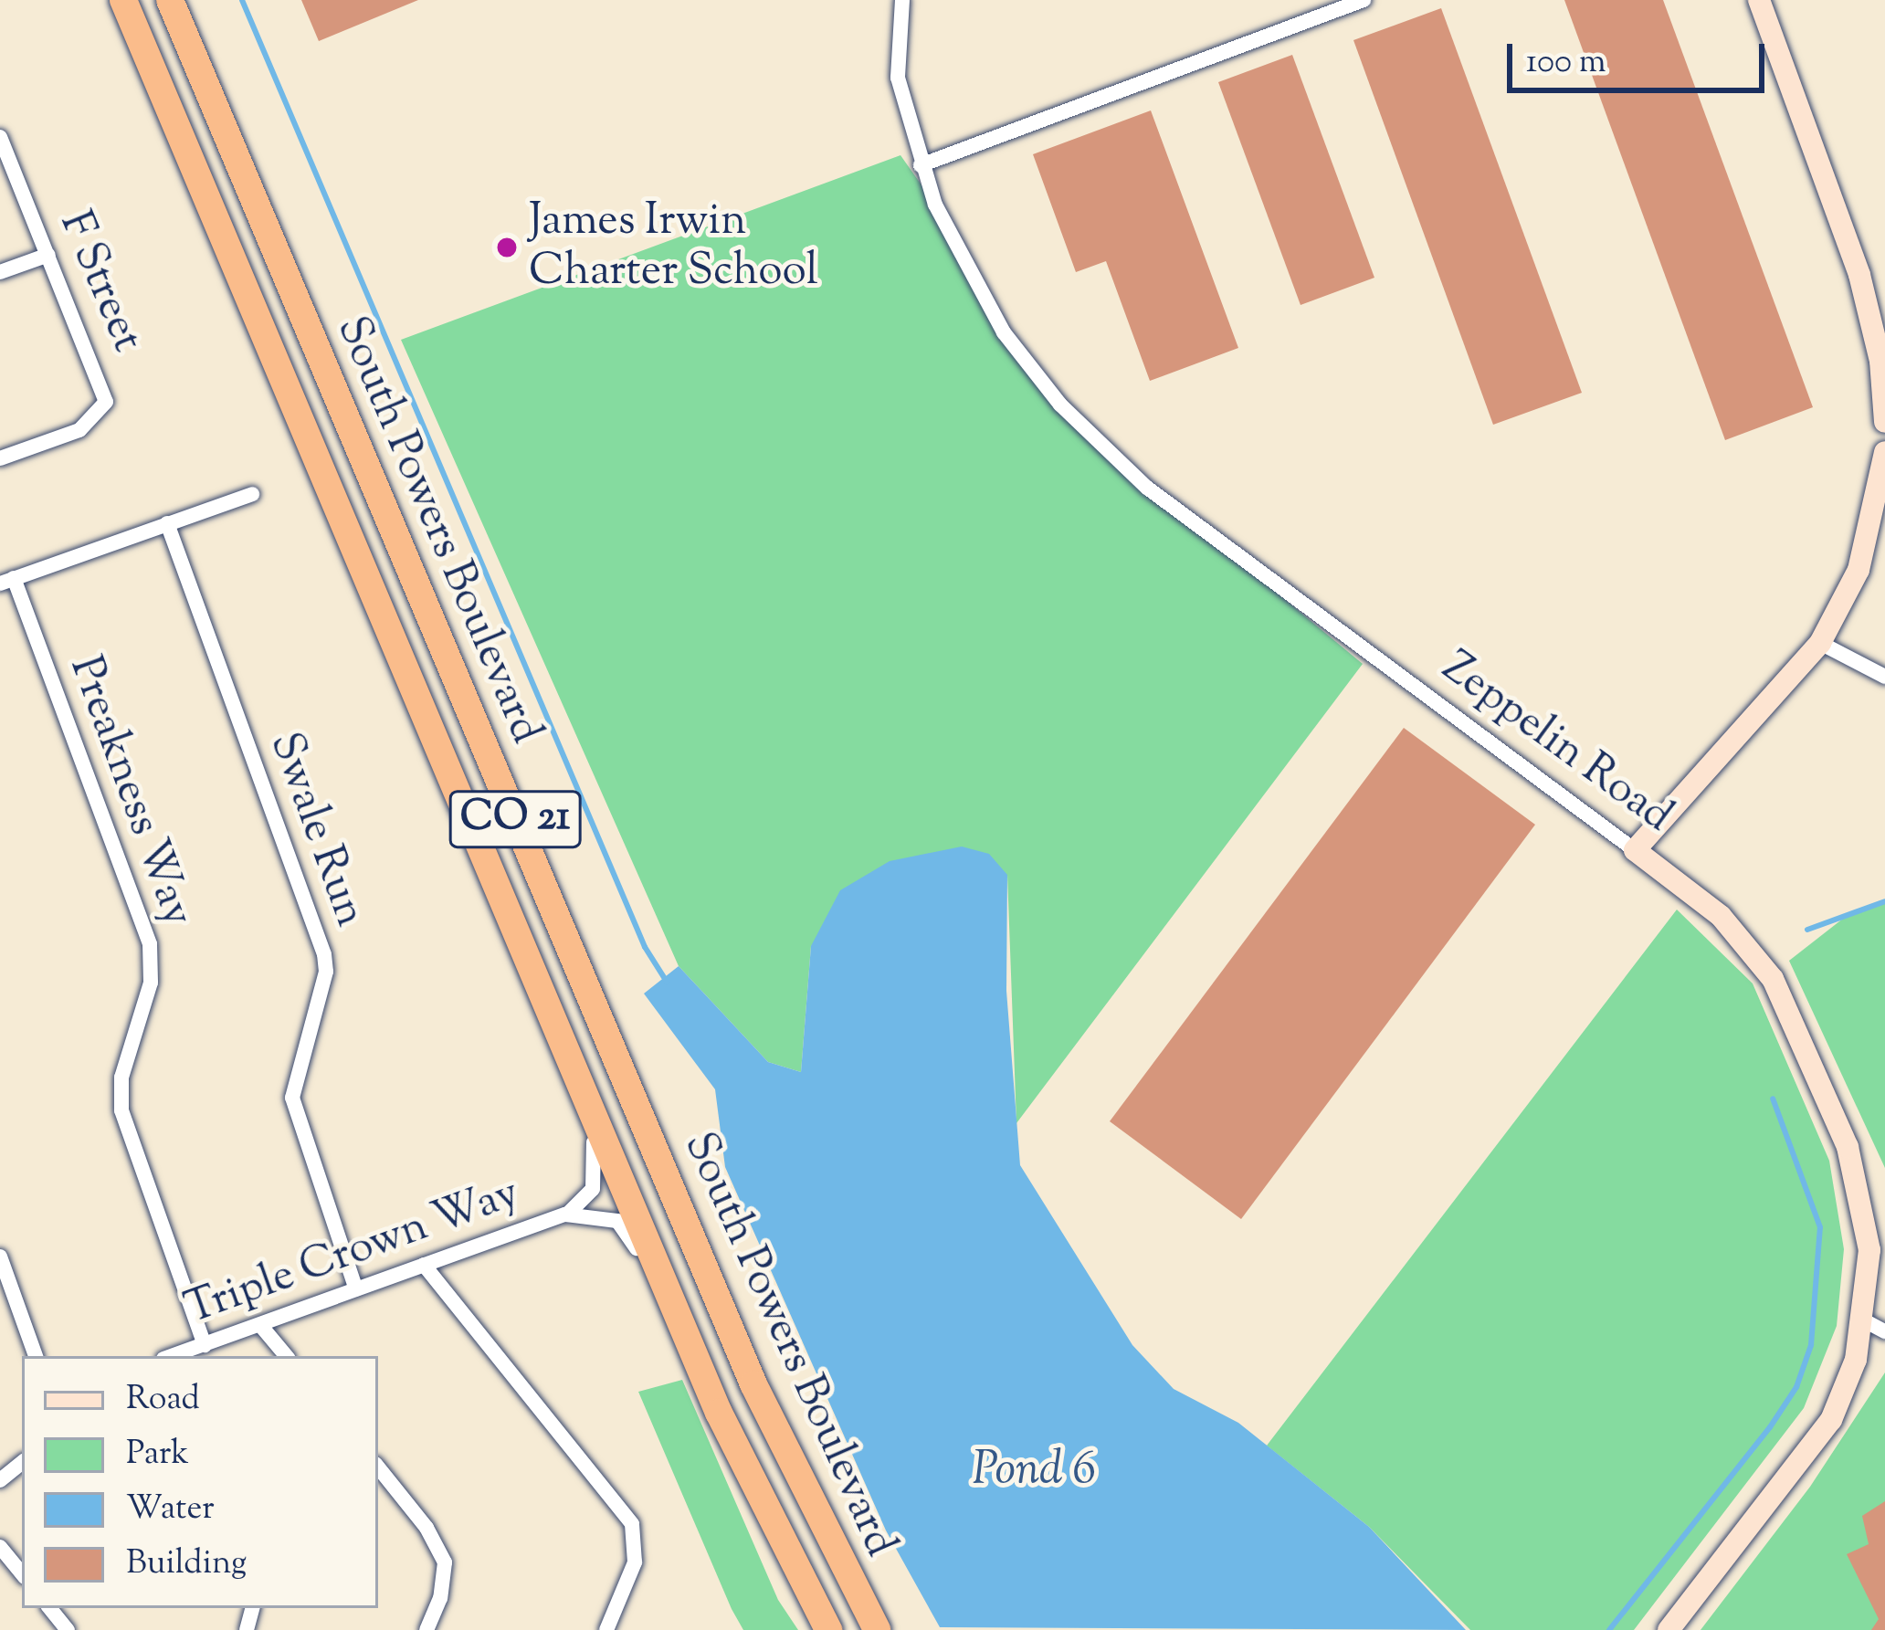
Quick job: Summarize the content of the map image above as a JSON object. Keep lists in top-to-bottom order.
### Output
{
  "streets": {
    "highway": ["South Powers Boulevard", "CO 21"],
    "street": [
      "F Street",
      "Zeppelin Road",
      "Preakness Way",
      "Swale Run",
      "Triple Crown Way"
    ]
  },
  "crossings": [
    ["South Powers Boulevard", "Triple Crown Way"],
    ["Preakness Way", "Triple Crown Way"],
    ["Swale Run", "Triple Crown Way"]
  ],
  "water": ["Pond 6"],
  "places": ["James Irwin Charter School"],
  "legend": [
    "Road",
    "Park",
    "Water",
    "Building"
  ],
  "scale_bar": "100 m"
}
